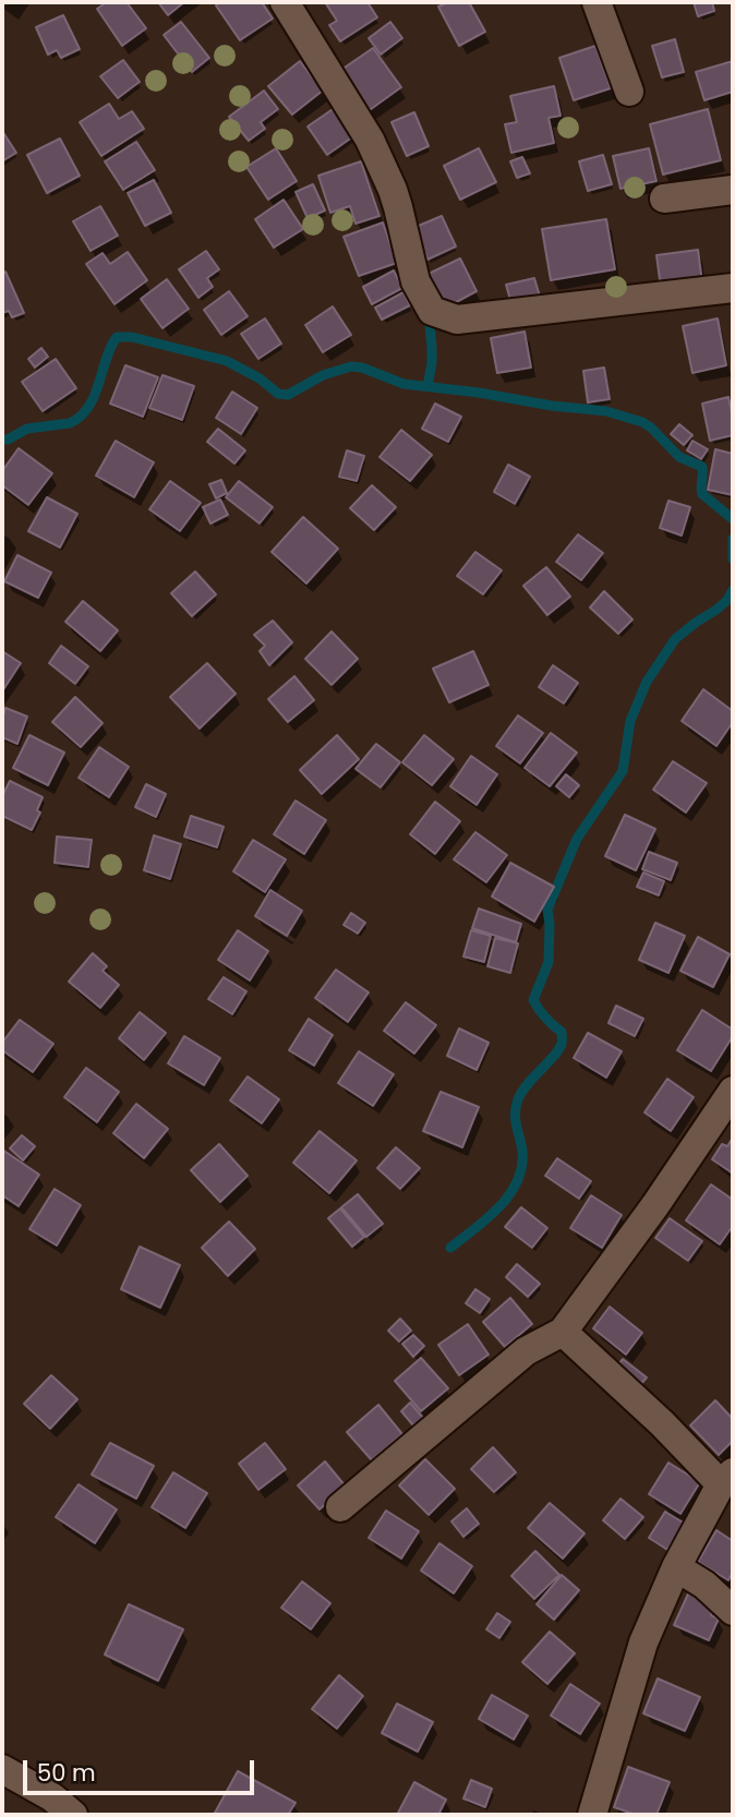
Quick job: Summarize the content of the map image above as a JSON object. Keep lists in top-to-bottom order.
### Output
{
  "scale_bar": "50 m"
}
